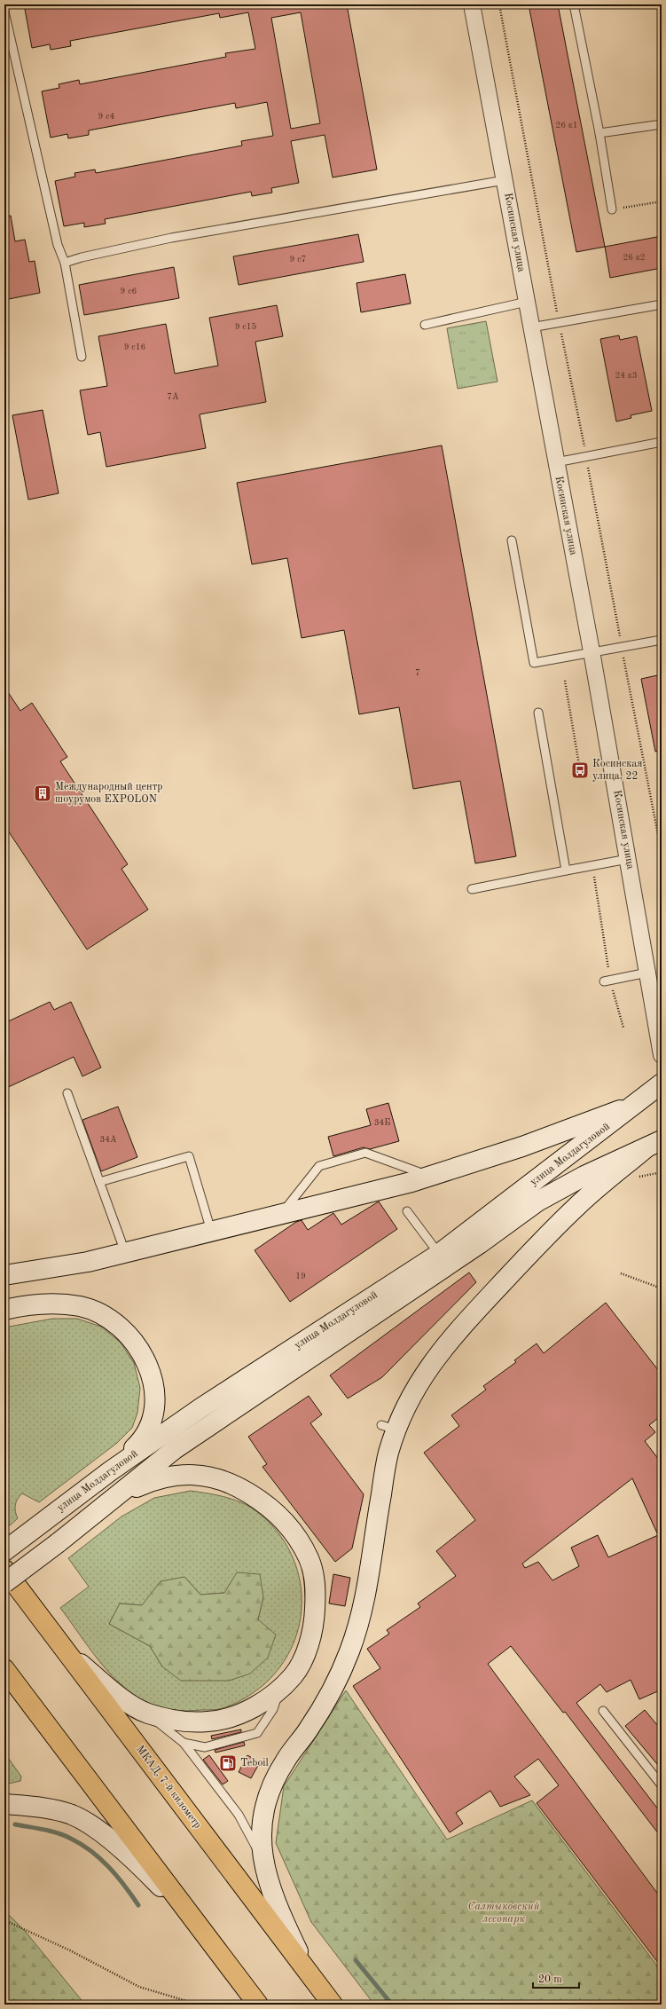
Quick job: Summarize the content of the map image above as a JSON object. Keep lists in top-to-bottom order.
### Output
{
  "streets": {
    "highway": ["МКАД, 7-й километр"],
    "main road": ["улица Молдагуловой"],
    "street": ["Косинская улица"]
  },
  "parks": ["Салтыковский лесопарк"],
  "places": {
    "bus stop": ["Косинская улица, 22"],
    "building": ["Международный центр шоурумов EXPOLON"],
    "fuel station": ["Teboil"]
  },
  "house_numbers": [
    "9 с4",
    "26 к1",
    "26 к2",
    "9 с7",
    "9 с6",
    "9 с15",
    "9 с16",
    "24 к3",
    "7А",
    "7",
    "34Б",
    "34А",
    "19"
  ],
  "scale_bar": "20 m"
}
